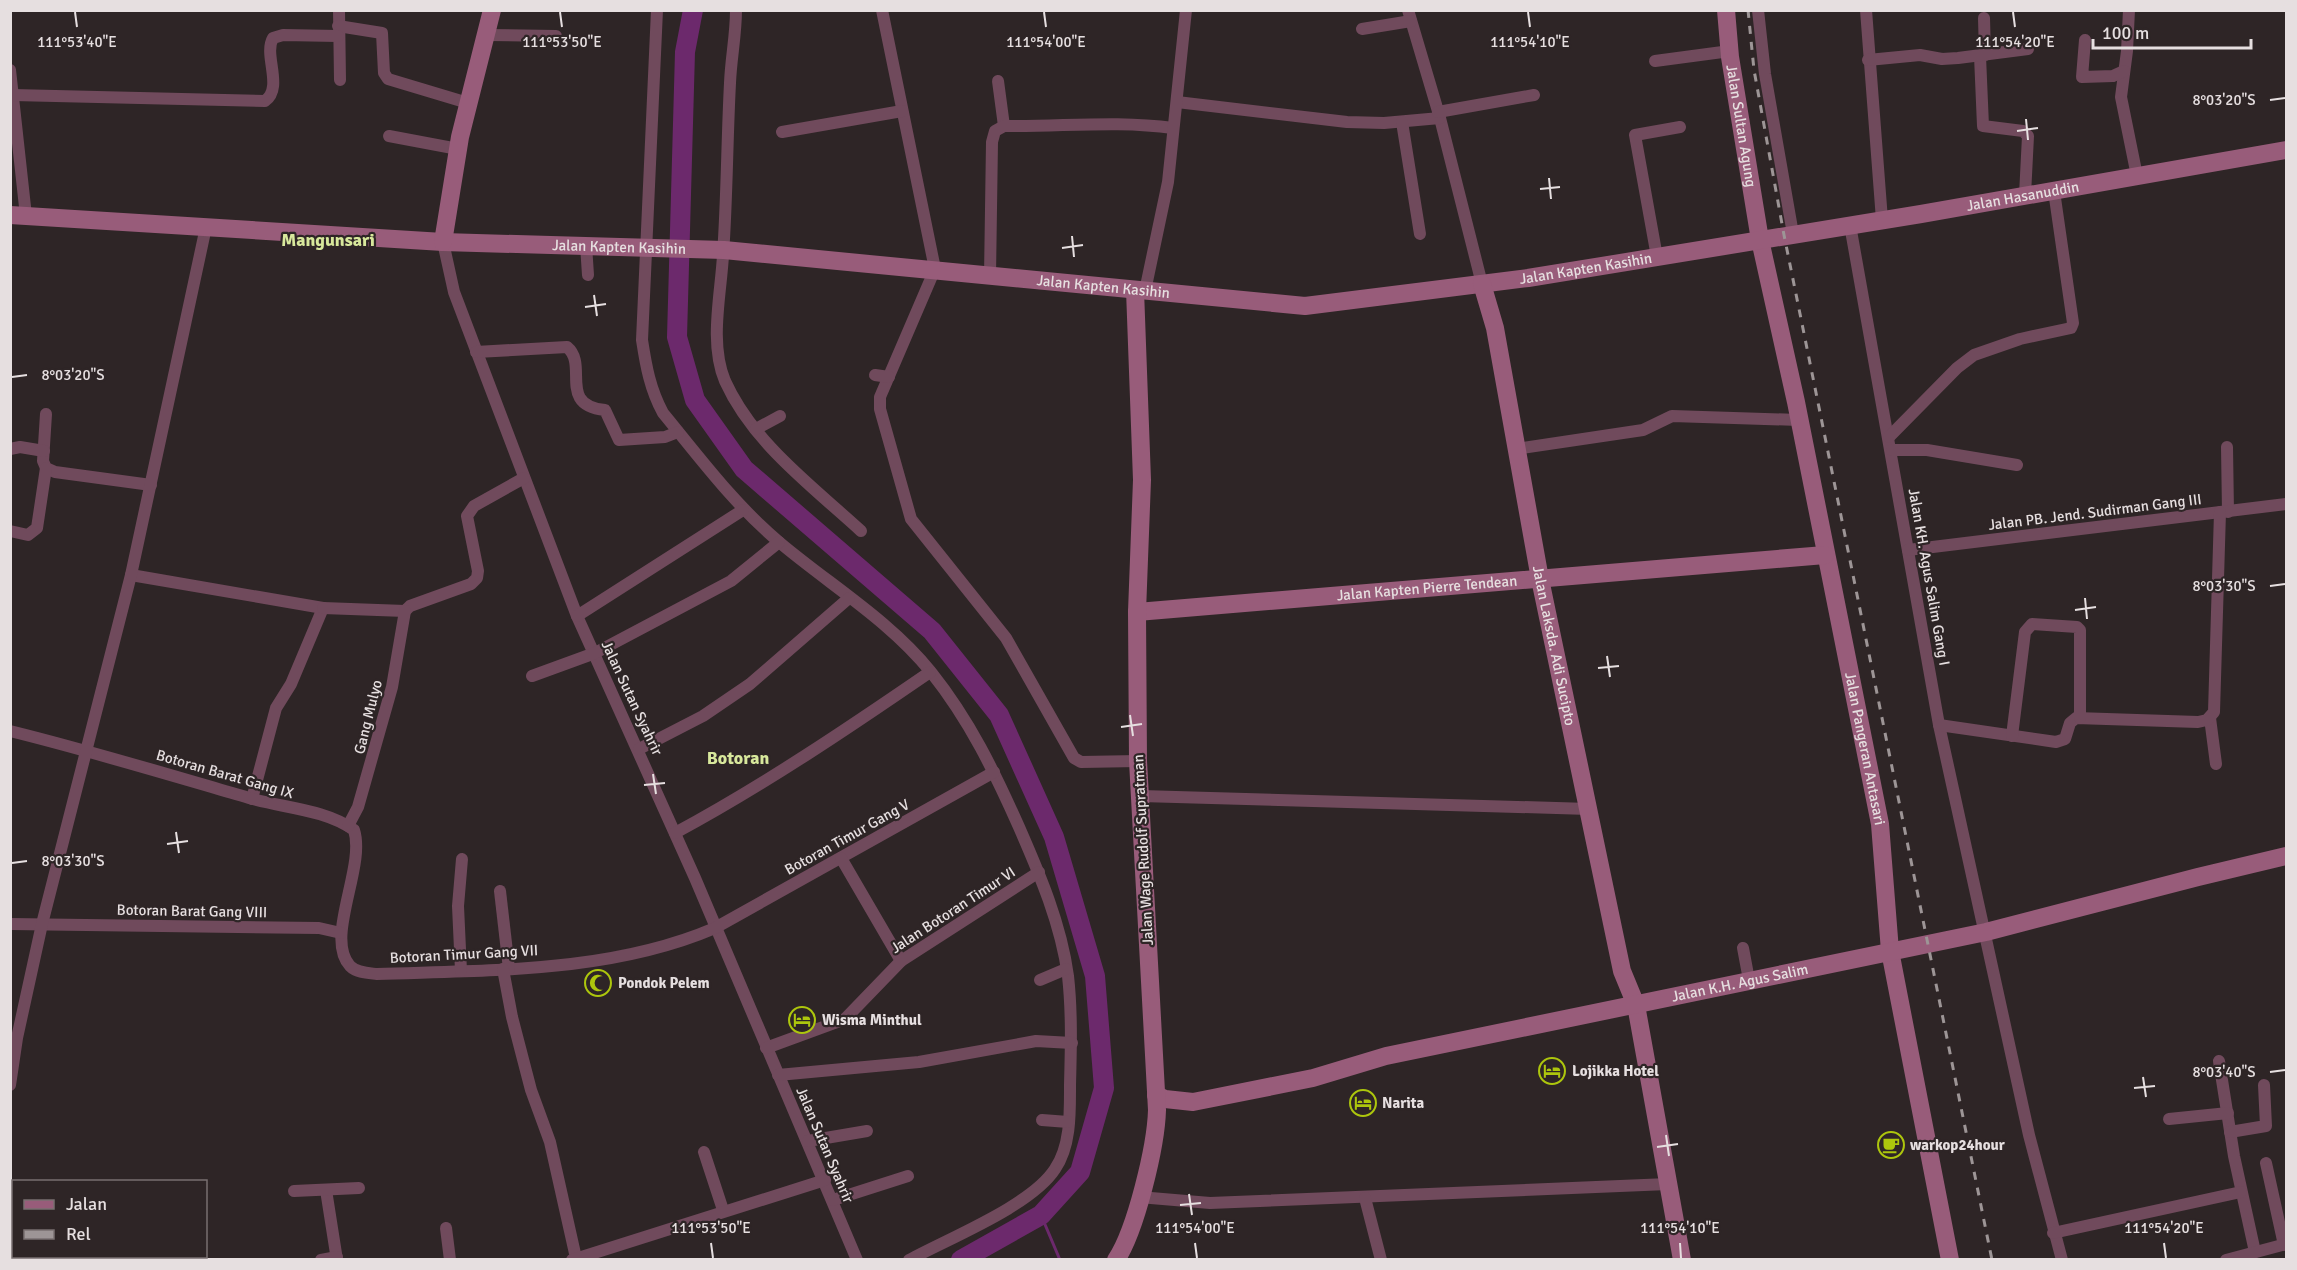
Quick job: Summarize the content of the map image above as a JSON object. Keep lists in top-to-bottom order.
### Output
{
  "streets": {
    "main road": [
      "Jalan Sultan Agung",
      "Jalan Hasanuddin",
      "Jalan Kapten Kasihin",
      "Jalan Kapten Pierre Tendean",
      "Jalan Laksda. Adi Sucipto",
      "Jalan Pangeran Antasari",
      "Jalan Wage Rudolf Supratman",
      "Jalan K.H. Agus Salim"
    ],
    "street": [
      "Jalan PB. Jend. Sudirman Gang III",
      "Jalan KH. Agus Salim Gang I",
      "Jalan Sutan Syahrir",
      "Gang Mulyo",
      "Botoran Barat Gang IX",
      "Botoran Timur Gang V",
      "Jalan Botoran Timur VI",
      "Botoran Barat Gang VIII",
      "Botoran Timur Gang VII"
    ]
  },
  "crossings": [
    ["Jalan Sultan Agung", "Jalan Hasanuddin"],
    ["Jalan Sultan Agung", "Jalan Kapten Kasihin"],
    ["Jalan Sultan Agung", "Jalan Pangeran Antasari"],
    ["Jalan Hasanuddin", "Jalan Kapten Kasihin"],
    ["Jalan Hasanuddin", "Jalan KH. Agus Salim Gang I"],
    ["Jalan Hasanuddin", "Jalan Pangeran Antasari"],
    ["Jalan Kapten Kasihin", "Jalan Laksda. Adi Sucipto"],
    ["Jalan Kapten Kasihin", "Jalan Sutan Syahrir"],
    ["Jalan Kapten Kasihin", "Jalan Pangeran Antasari"],
    ["Jalan Kapten Kasihin", "Jalan Wage Rudolf Supratman"],
    ["Jalan PB. Jend. Sudirman Gang III", "Jalan KH. Agus Salim Gang I"],
    ["Jalan KH. Agus Salim Gang I", "Jalan K.H. Agus Salim"],
    ["Jalan Kapten Pierre Tendean", "Jalan Laksda. Adi Sucipto"],
    ["Jalan Kapten Pierre Tendean", "Jalan Pangeran Antasari"],
    ["Jalan Kapten Pierre Tendean", "Jalan Wage Rudolf Supratman"],
    ["Jalan Laksda. Adi Sucipto", "Jalan K.H. Agus Salim"],
    ["Jalan Sutan Syahrir", "Botoran Timur Gang V"],
    ["Jalan Sutan Syahrir", "Jalan Botoran Timur VI"],
    ["Jalan Sutan Syahrir", "Botoran Timur Gang VII"],
    ["Gang Mulyo", "Botoran Barat Gang IX"],
    ["Gang Mulyo", "Botoran Timur Gang VII"],
    ["Jalan Pangeran Antasari", "Jalan K.H. Agus Salim"],
    ["Botoran Barat Gang IX", "Botoran Timur Gang VII"],
    ["Botoran Timur Gang V", "Botoran Timur Gang VII"],
    ["Jalan Wage Rudolf Supratman", "Jalan K.H. Agus Salim"],
    ["Botoran Barat Gang VIII", "Botoran Timur Gang VII"]
  ],
  "districts": ["Mangunsari", "Botoran"],
  "places": {
    "mosque": ["Pondok Pelem"],
    "hotel": ["Wisma Minthul", "Lojikka Hotel", "Narita"],
    "cafe": ["warkop24hour"]
  },
  "legend": ["Jalan", "Rel"],
  "scale_bar": "100 m",
  "coordinates": [
    "111°53'40\"E",
    "111°53'50\"E",
    "111°54'00\"E",
    "111°54'10\"E",
    "111°54'20\"E",
    "8°03'20\"S",
    "8°03'30\"S",
    "8°03'40\"S"
  ]
}
